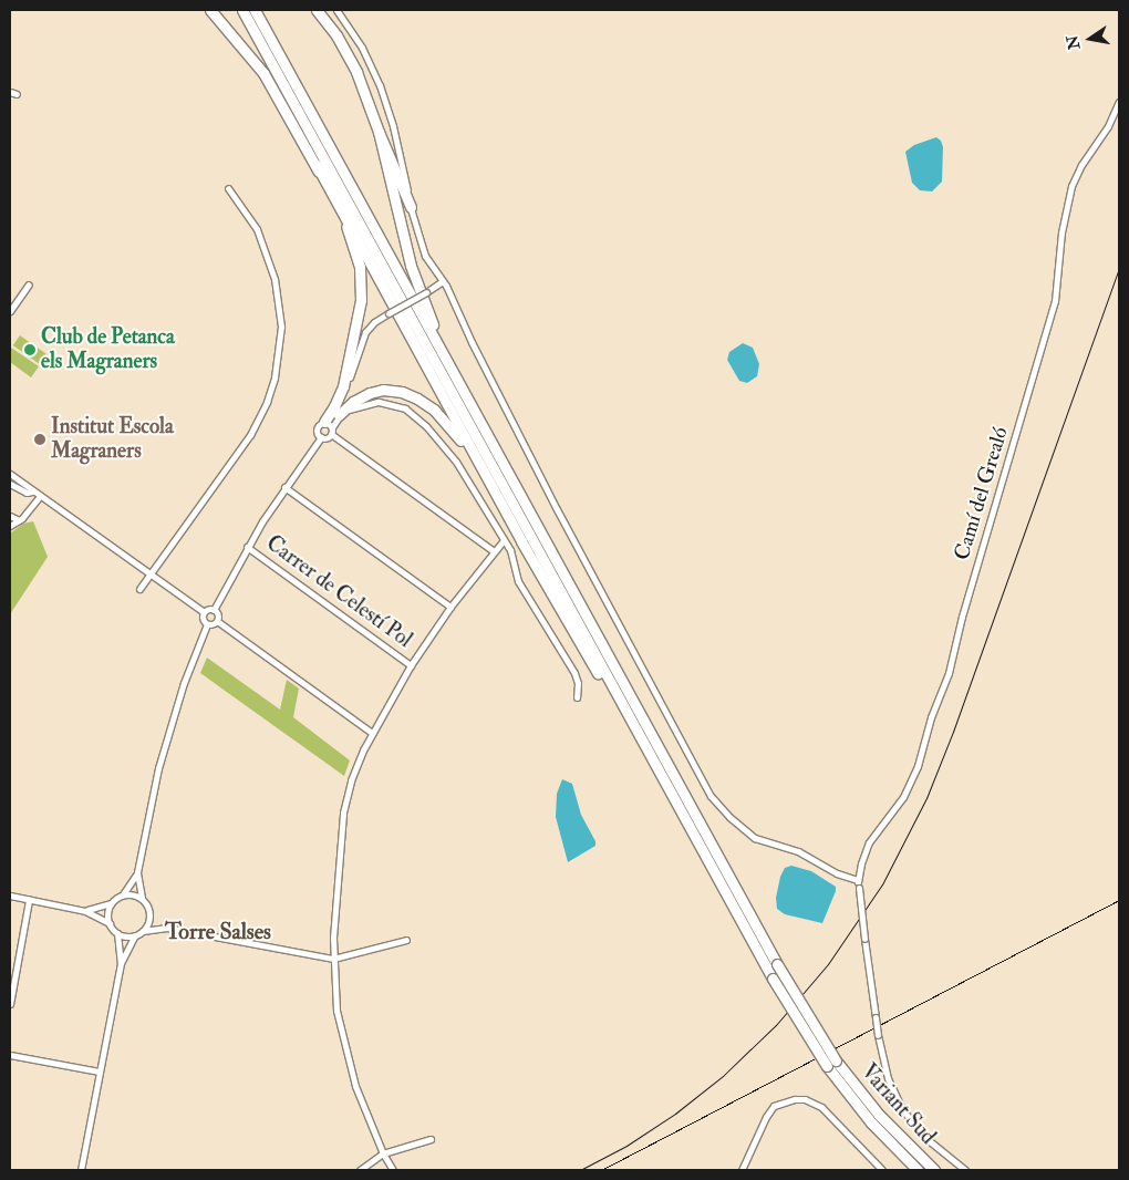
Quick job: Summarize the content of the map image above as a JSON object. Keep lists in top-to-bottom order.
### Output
{
  "streets": {
    "highway": ["Variant Sud"],
    "street": ["Camí del Grealó", "Carrer de Celestí Pol"]
  },
  "districts": ["Torre Salses"],
  "places": ["Club de Petanca els Magraners", "Institut Escola Magraners"],
  "north": "left"
}
